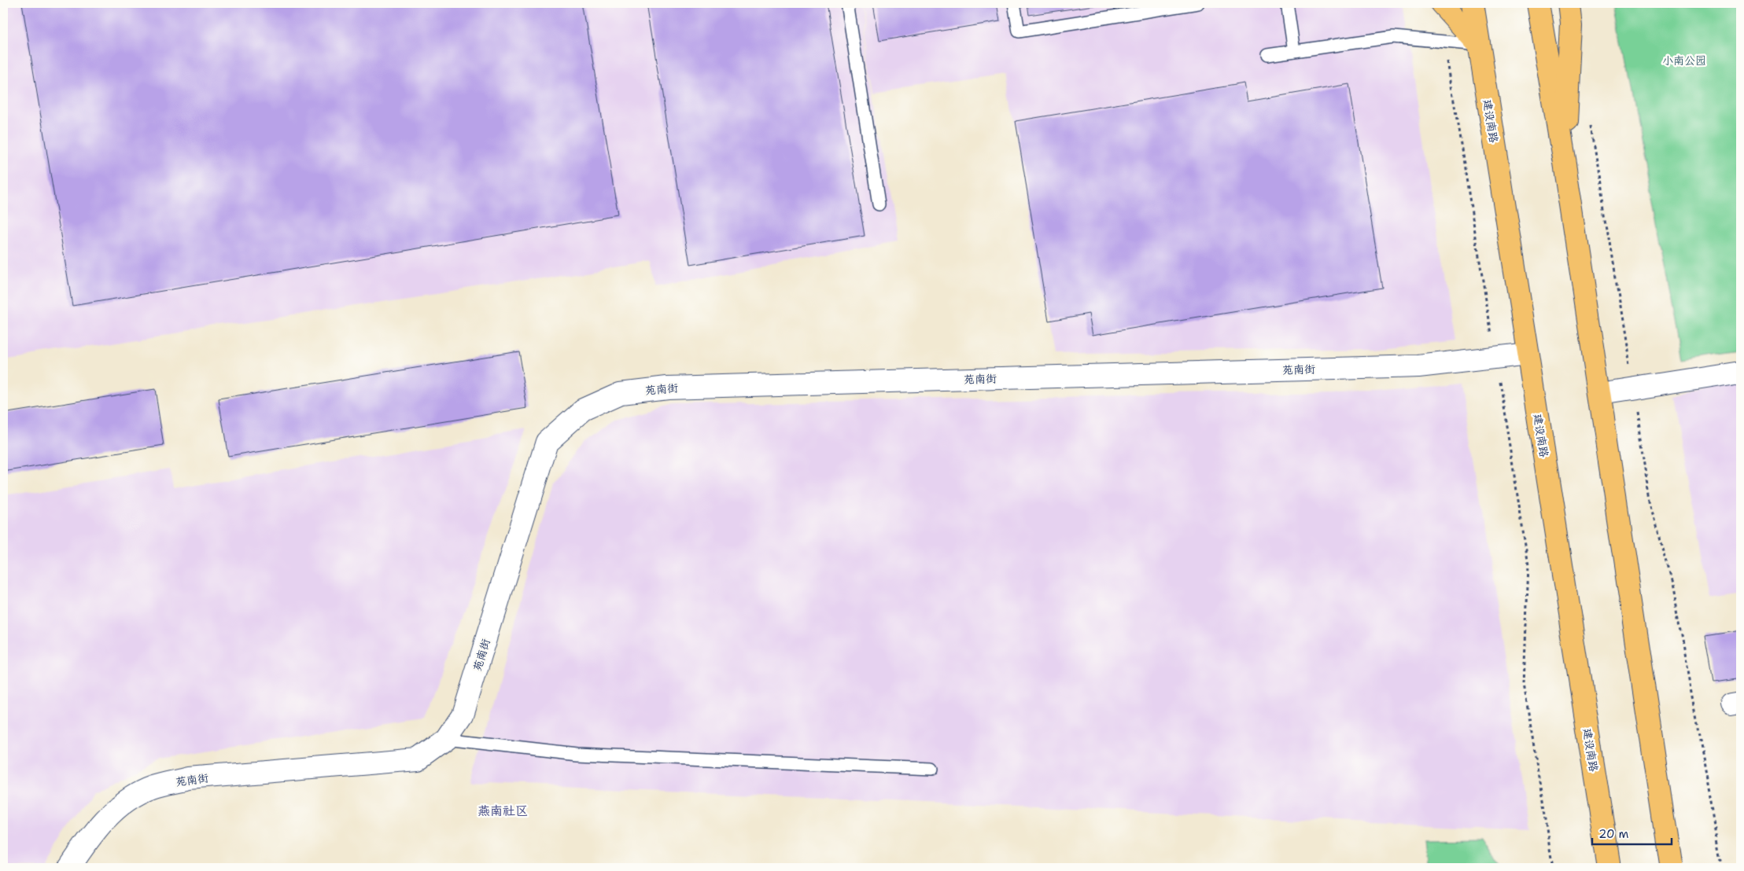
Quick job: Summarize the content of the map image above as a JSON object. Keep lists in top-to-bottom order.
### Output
{
  "streets": {
    "main road": ["建设南路"],
    "street": ["苑南街"]
  },
  "crossings": [
    ["建设南路", "苑南街"]
  ],
  "districts": ["燕南社区"],
  "parks": ["小南公园"],
  "scale_bar": "20 m"
}
